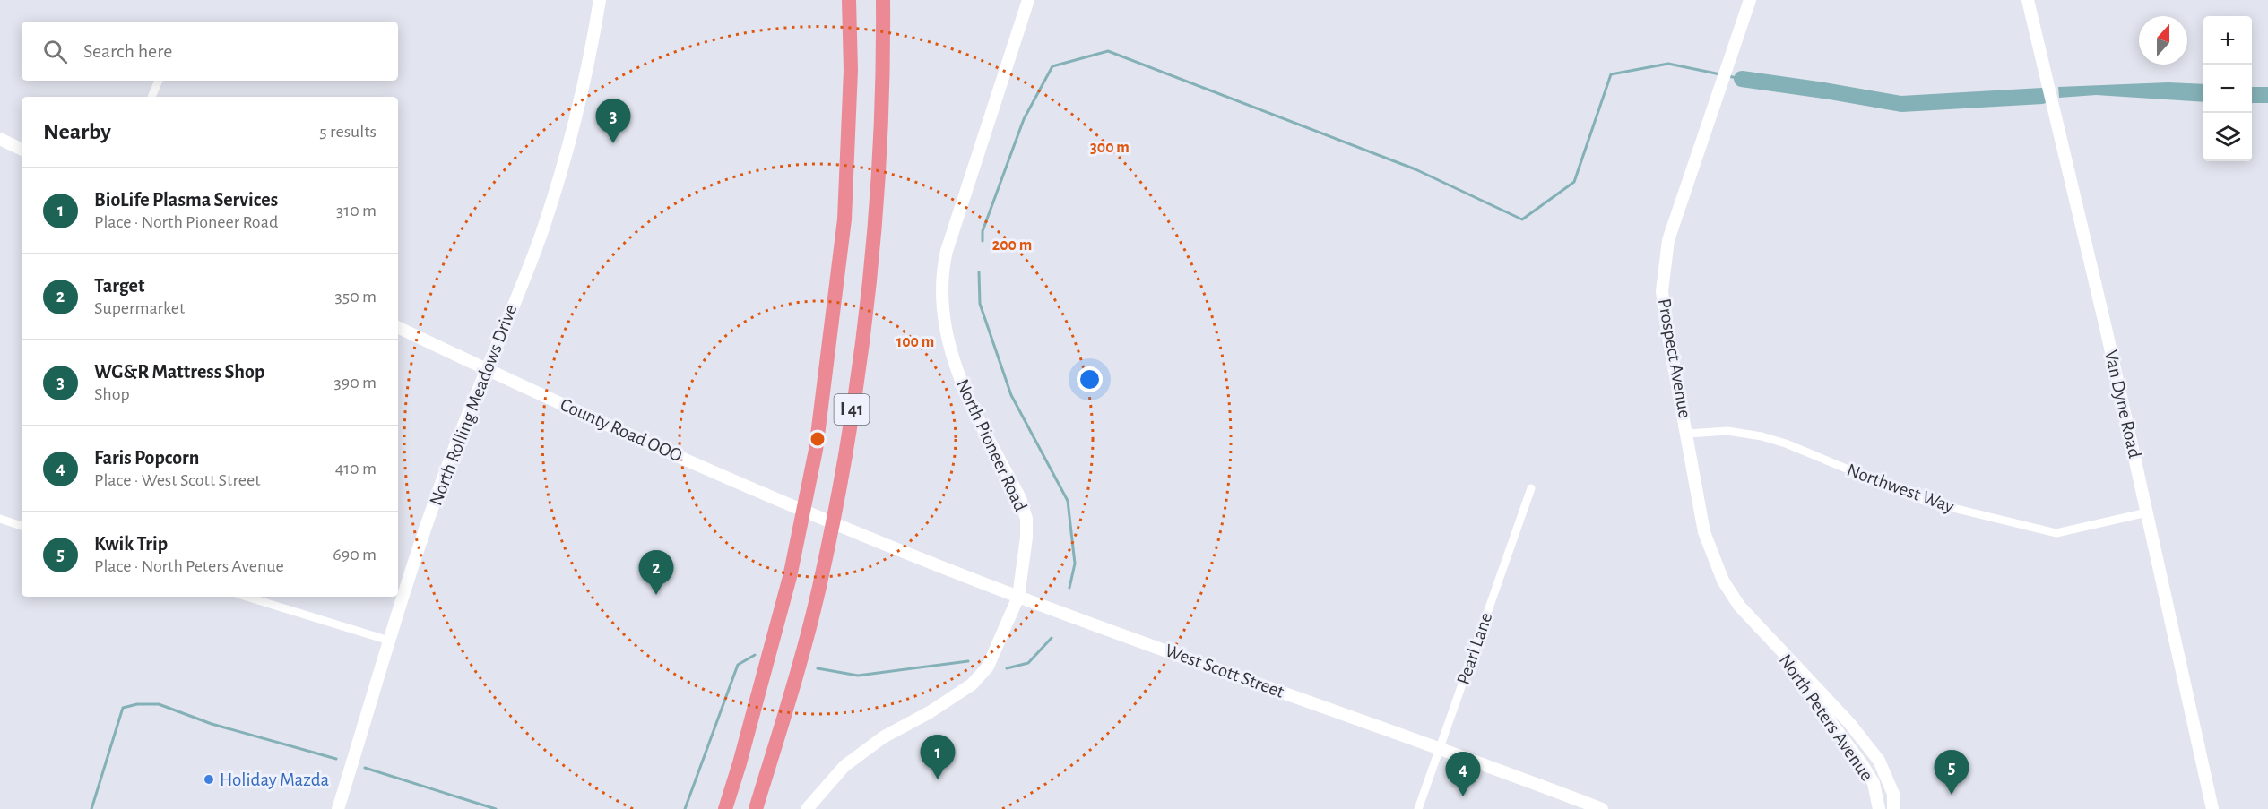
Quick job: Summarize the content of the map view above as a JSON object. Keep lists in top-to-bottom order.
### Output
{
  "streets": {
    "highway": ["I 41"],
    "main road": [
      "Prospect Avenue",
      "Van Dyne Road",
      "North Rolling Meadows Drive",
      "County Road OOO",
      "North Pioneer Road",
      "West Scott Street",
      "North Peters Avenue"
    ],
    "street": ["Northwest Way", "Pearl Lane"]
  },
  "crossings": [
    ["Prospect Avenue", "Northwest Way"],
    ["Prospect Avenue", "North Peters Avenue"],
    ["Van Dyne Road", "Northwest Way"],
    ["North Rolling Meadows Drive", "County Road OOO"],
    ["County Road OOO", "West Scott Street"],
    ["North Pioneer Road", "West Scott Street"],
    ["Pearl Lane", "West Scott Street"]
  ],
  "places": ["Holiday Mazda"],
  "north": "top",
  "page": {
    "map_buttons": ["+", "−"],
    "search": "Search here",
    "heading": ["Nearby", "5 results"],
    "pins": [
      "3",
      "2",
      "1",
      "5",
      "4"
    ],
    "list": [
      {
        "mark": "1",
        "name": "BioLife Plasma Services",
        "note": "Place · North Pioneer Road",
        "value": "310 m"
      },
      {
        "mark": "2",
        "name": "Target",
        "note": "Supermarket",
        "value": "350 m"
      },
      {
        "mark": "3",
        "name": "WG&R Mattress Shop",
        "note": "Shop",
        "value": "390 m"
      },
      {
        "mark": "4",
        "name": "Faris Popcorn",
        "note": "Place · West Scott Street",
        "value": "410 m"
      },
      {
        "mark": "5",
        "name": "Kwik Trip",
        "note": "Place · North Peters Avenue",
        "value": "690 m"
      }
    ]
  },
  "rings": ["300 m", "200 m", "100 m"]
}
